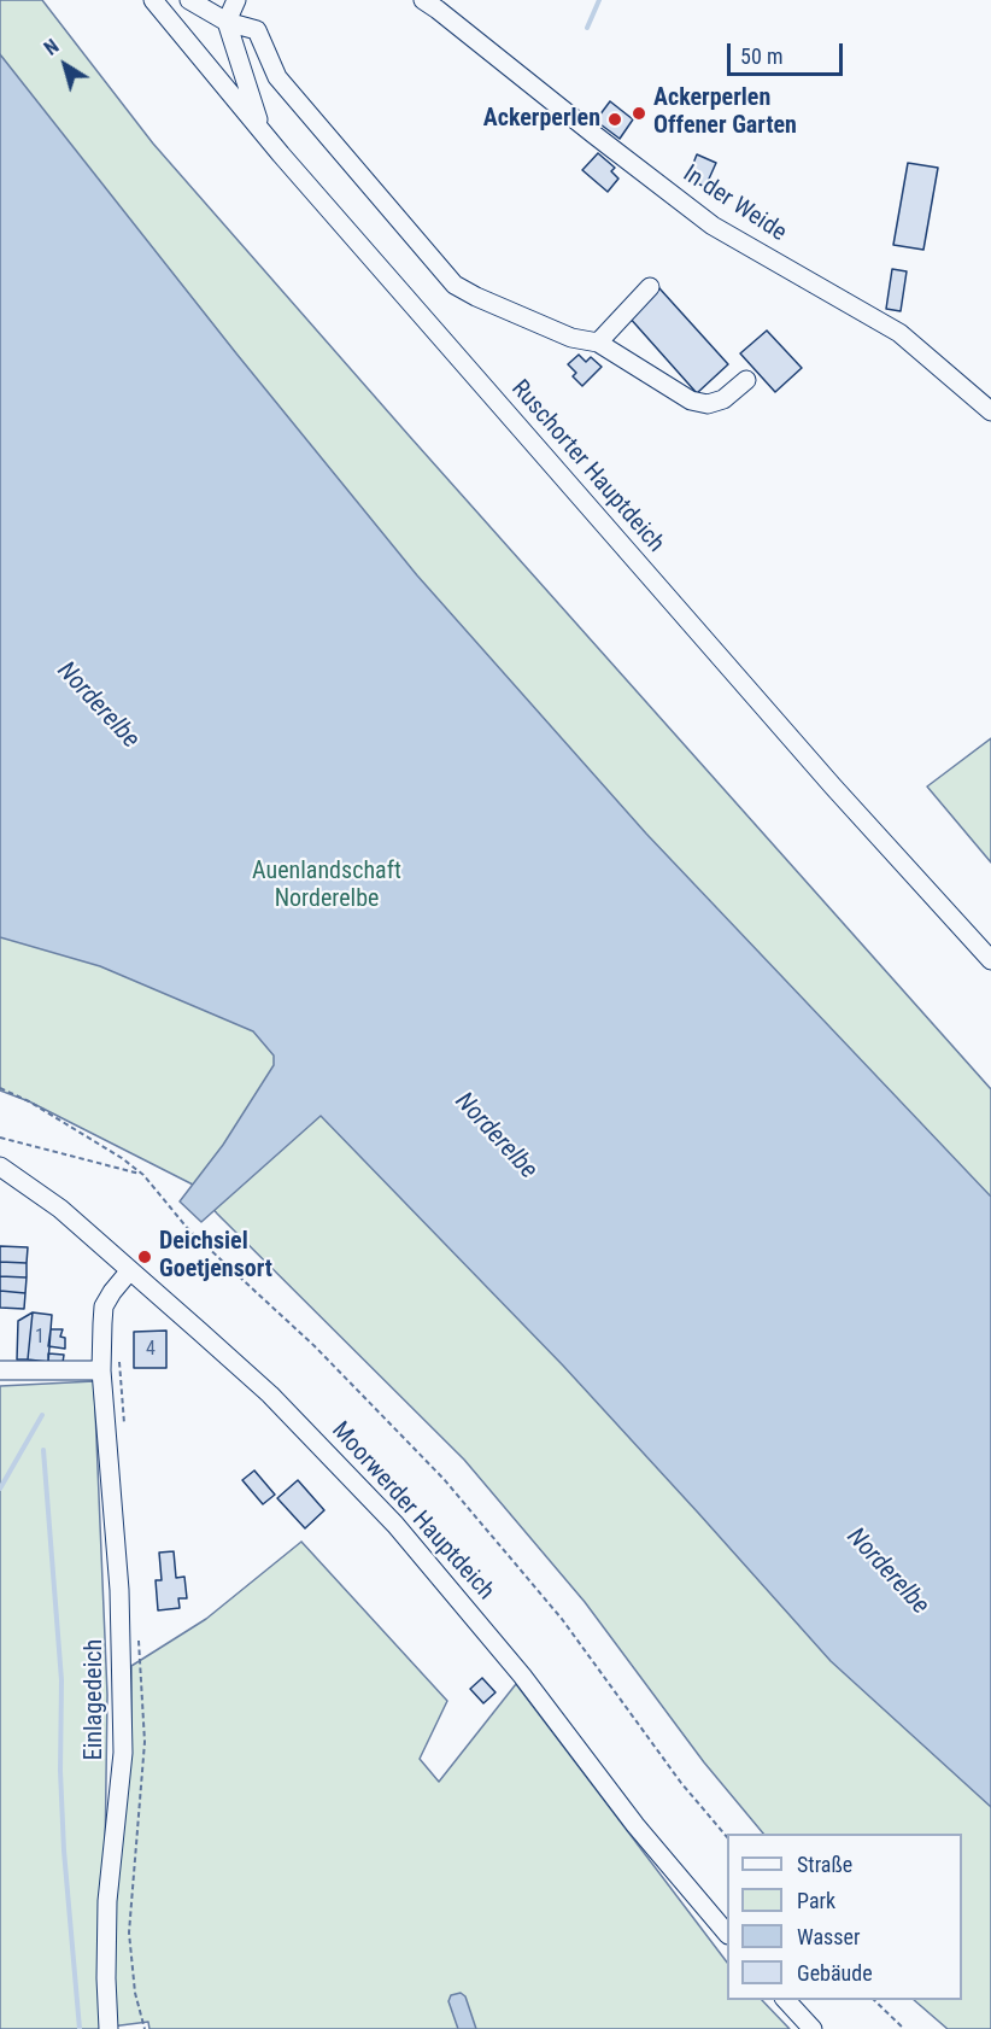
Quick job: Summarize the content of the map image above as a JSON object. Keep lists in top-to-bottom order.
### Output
{
  "streets": {
    "street": [
      "In der Weide",
      "Ruschorter Hauptdeich",
      "Moorwerder Hauptdeich",
      "Einlagedeich"
    ]
  },
  "crossings": [
    ["Moorwerder Hauptdeich", "Einlagedeich"]
  ],
  "water": ["Norderelbe"],
  "parks": ["Auenlandschaft Norderelbe"],
  "places": ["Ackerperlen Offener Garten", "Ackerperlen", "Deichsiel Goetjensort"],
  "house_numbers": ["1", "4"],
  "legend": [
    "Straße",
    "Park",
    "Wasser",
    "Gebäude"
  ],
  "scale_bar": "50 m",
  "north": "top left"
}
